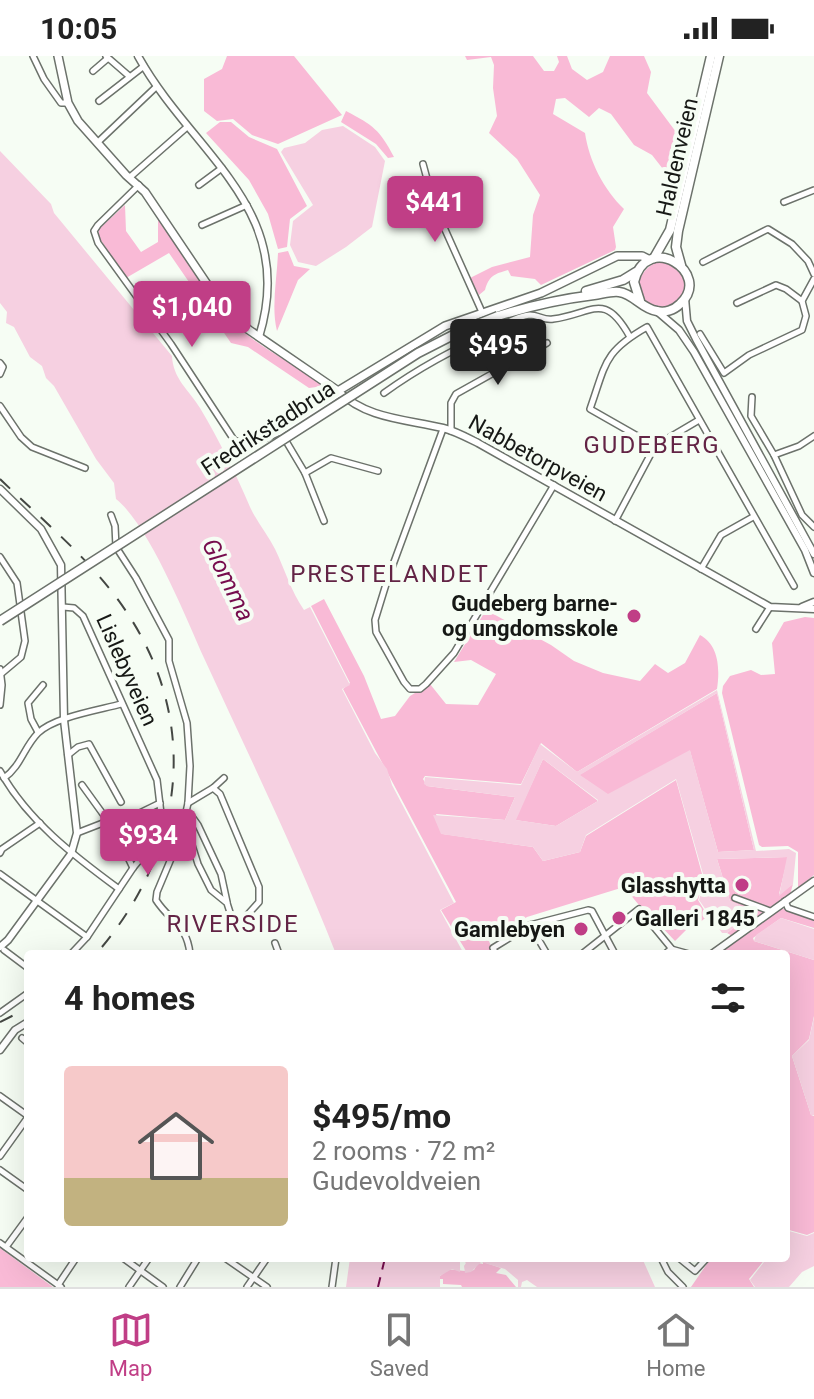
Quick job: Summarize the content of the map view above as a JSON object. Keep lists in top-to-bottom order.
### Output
{
  "streets": {
    "highway": ["Haldenveien", "Fredrikstadbrua"],
    "main road": ["Nabbetorpveien"],
    "street": ["Lislebyveien"]
  },
  "districts": ["GUDEBERG", "PRESTELANDET", "RIVERSIDE"],
  "water": ["Glomma"],
  "places": [
    "Gudeberg barne- og ungdomsskole",
    "Glasshytta",
    "Galleri 1845",
    "Gamlebyen"
  ],
  "page": {
    "status": "10:05",
    "price": [
      "$441",
      "$1,040",
      "$495",
      "$934"
    ],
    "heading": "4 homes",
    "list": [
      {
        "name": "$495/mo",
        "note": "2 rooms · 72 m² · Gudevoldveien"
      }
    ],
    "tabs": ["Map", "Saved", "Home"]
  }
}
